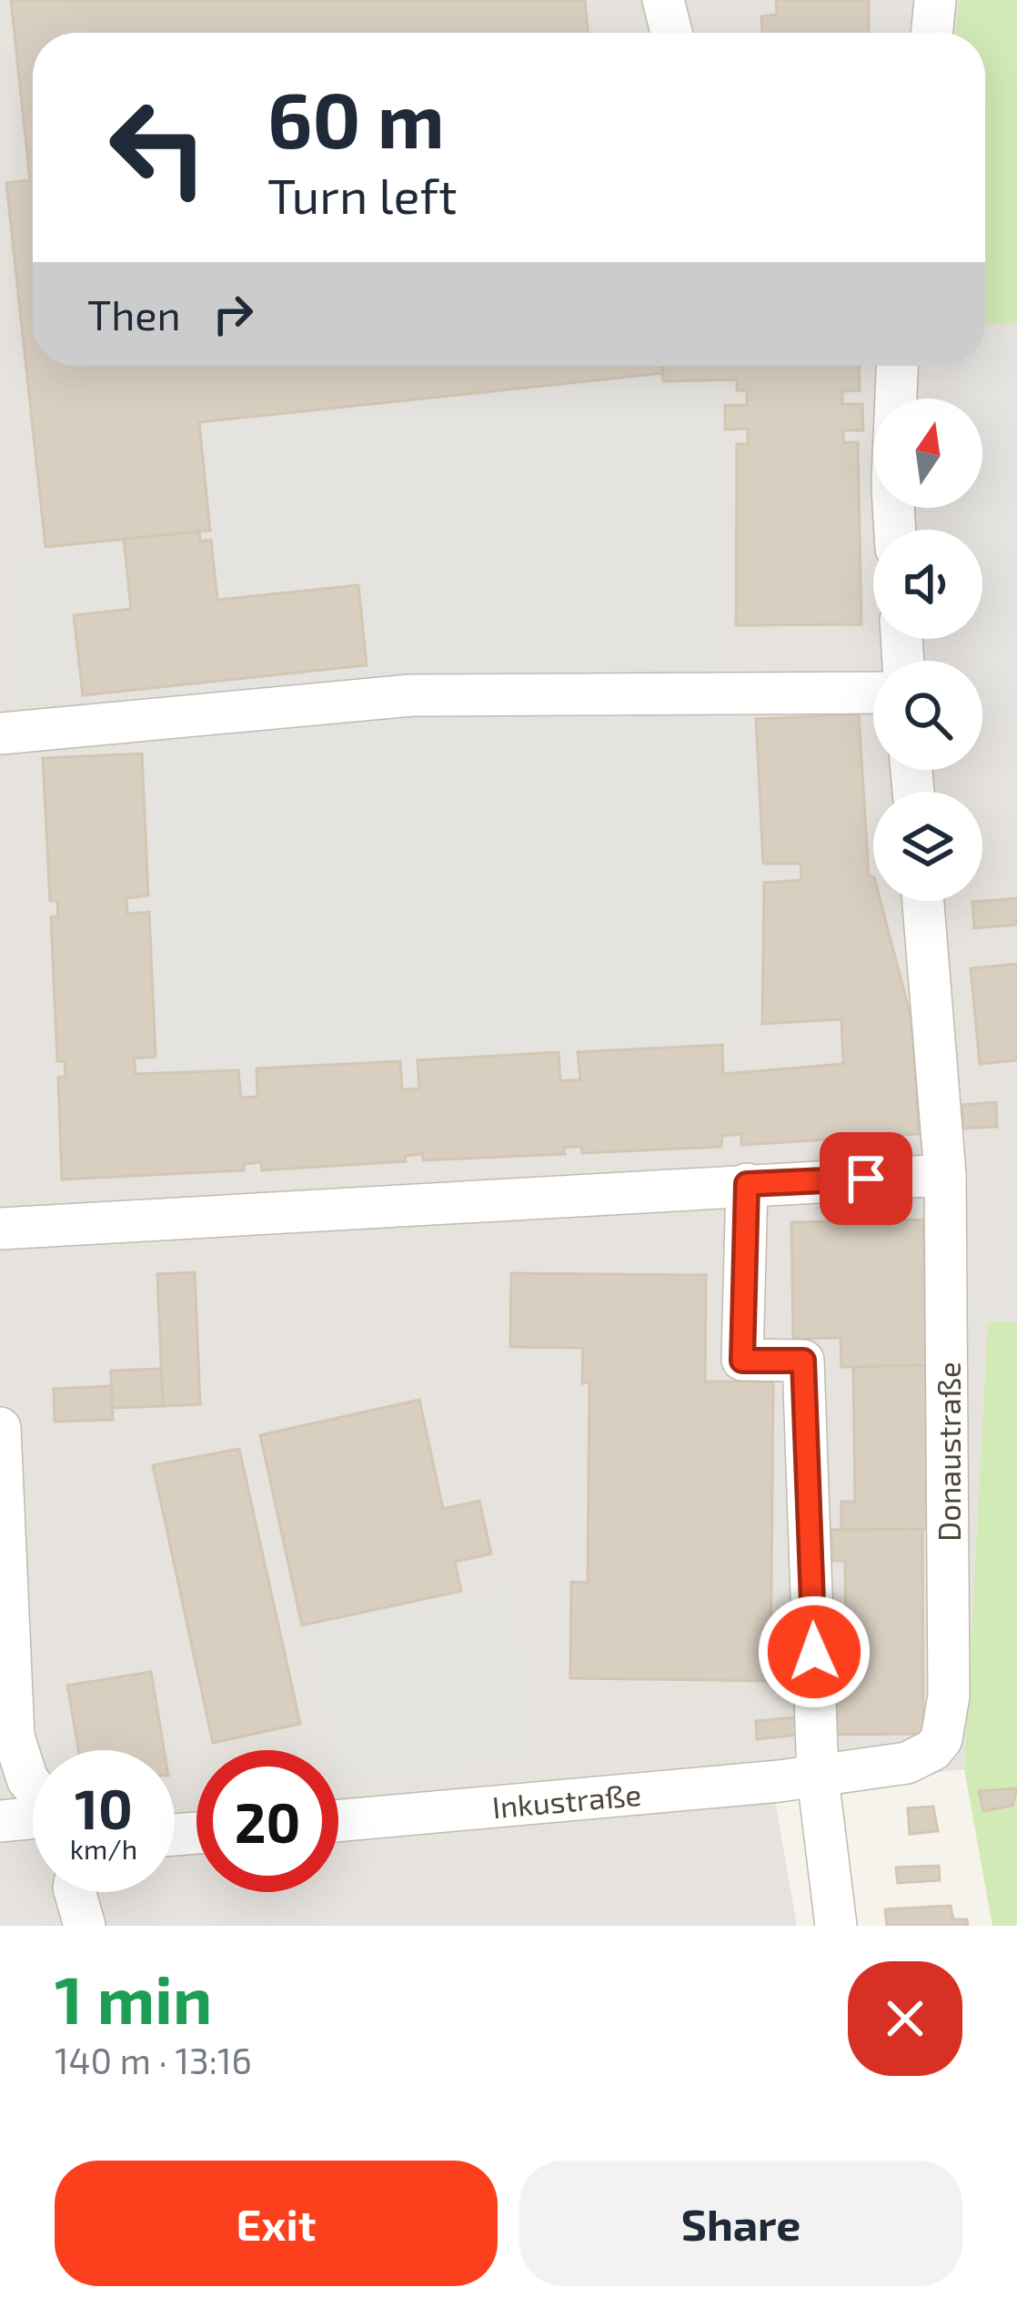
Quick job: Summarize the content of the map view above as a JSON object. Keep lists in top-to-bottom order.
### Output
{
  "streets": {
    "street": ["Donaustraße", "Inkustraße"]
  },
  "crossings": [
    ["Donaustraße", "Inkustraße"]
  ],
  "north": "top",
  "page": {
    "turn": ["60 m", "Turn left"],
    "then": "Then",
    "speed": "10 km/h",
    "limit": "20",
    "heading": ["1 min", "140 m · 13:16"],
    "buttons": ["Exit", "Share"]
  }
}
